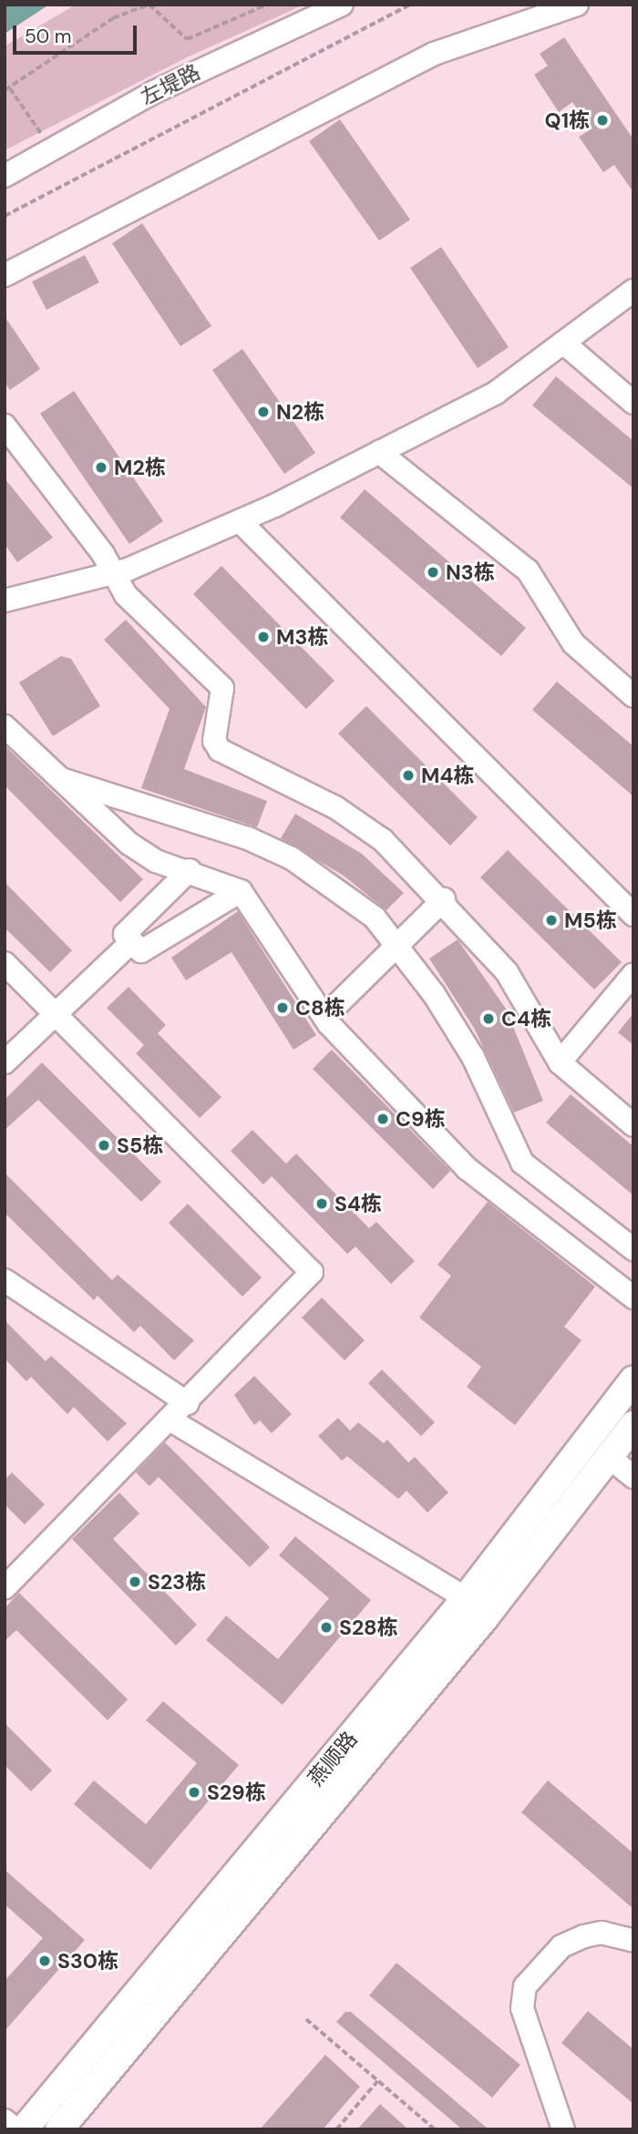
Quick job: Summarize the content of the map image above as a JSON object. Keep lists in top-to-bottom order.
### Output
{
  "streets": {
    "main road": ["燕顺路"],
    "street": ["左堤路"]
  },
  "places": [
    "Q1栋",
    "N2栋",
    "M2栋",
    "N3栋",
    "M3栋",
    "M4栋",
    "M5栋",
    "C8栋",
    "C4栋",
    "C9栋",
    "S5栋",
    "S4栋",
    "S23栋",
    "S28栋",
    "S29栋",
    "S30栋"
  ],
  "scale_bar": "50 m"
}
